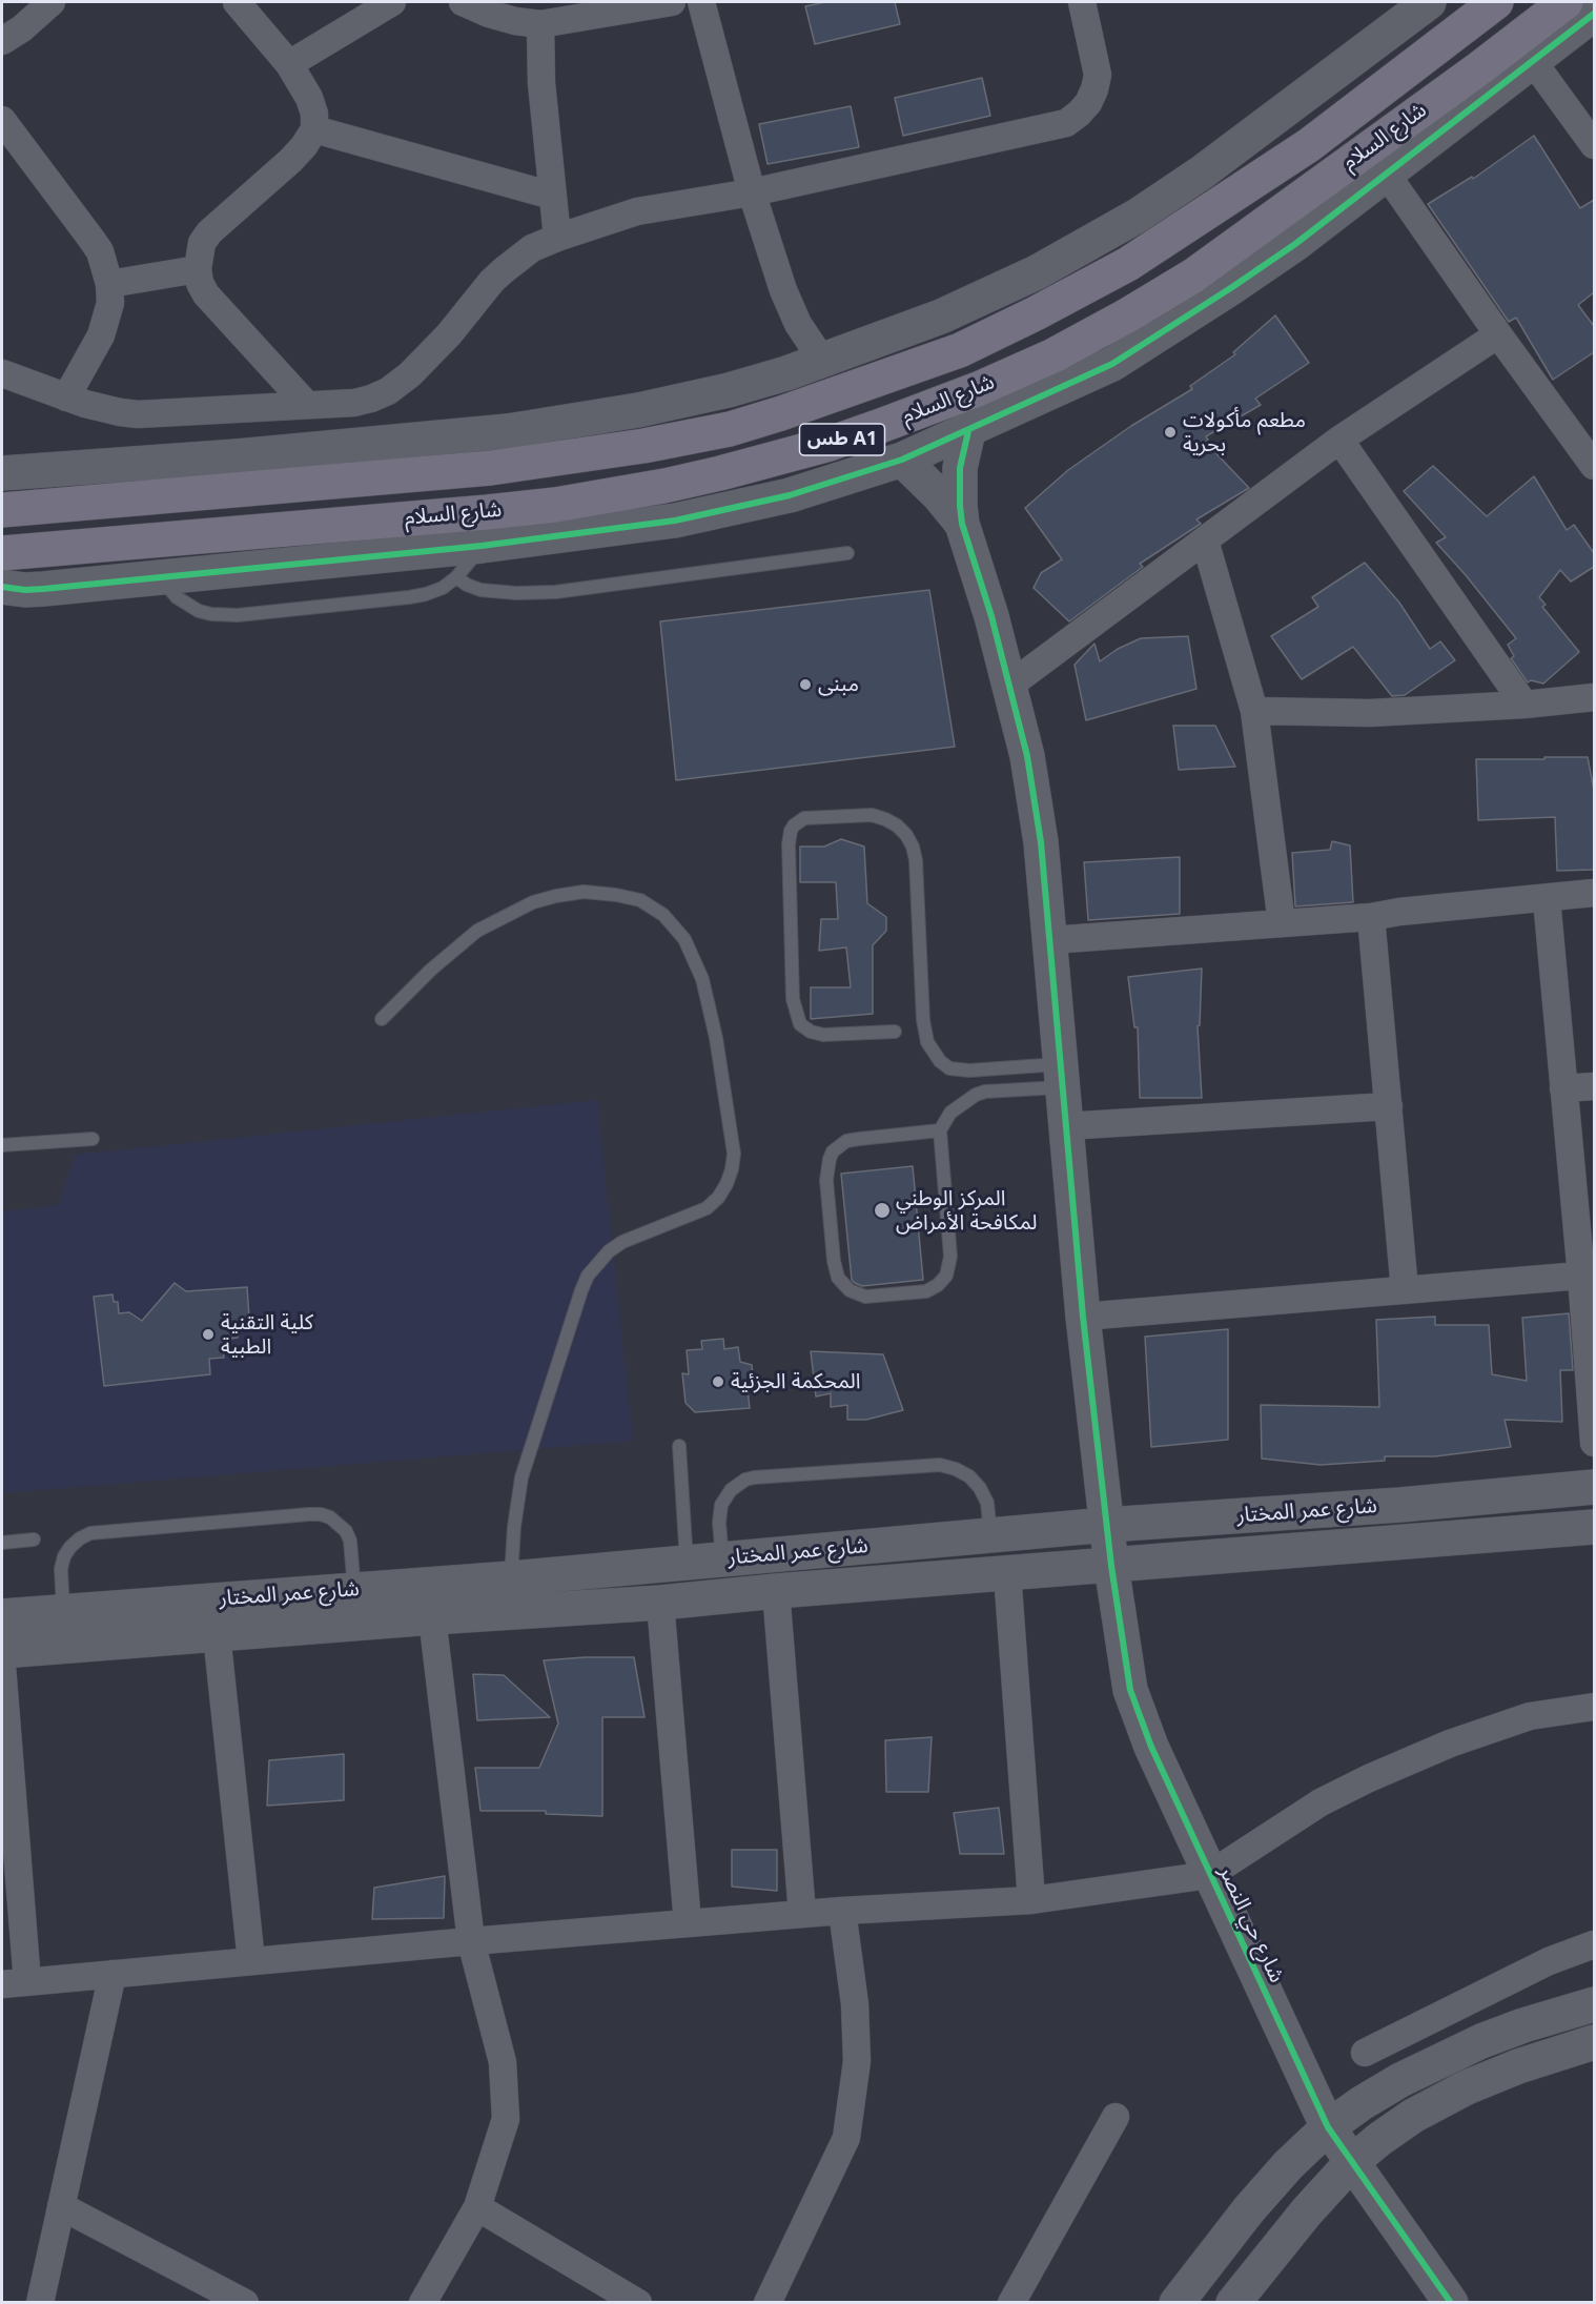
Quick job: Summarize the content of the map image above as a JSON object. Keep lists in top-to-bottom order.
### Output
{
  "streets": {
    "highway": ["شارع السلام", "طس A1"],
    "street": ["شارع عمر المختار", "شارع حي النصر"]
  },
  "crossings": [
    ["شارع عمر المختار", "شارع حي النصر"]
  ],
  "places": [
    "مطعم مأكولات بحرية",
    "مبنى",
    "المركز الوطني لمكافحة الأمراض",
    "كلية التقنية الطبية",
    "المحكمة الجزئية"
  ]
}
